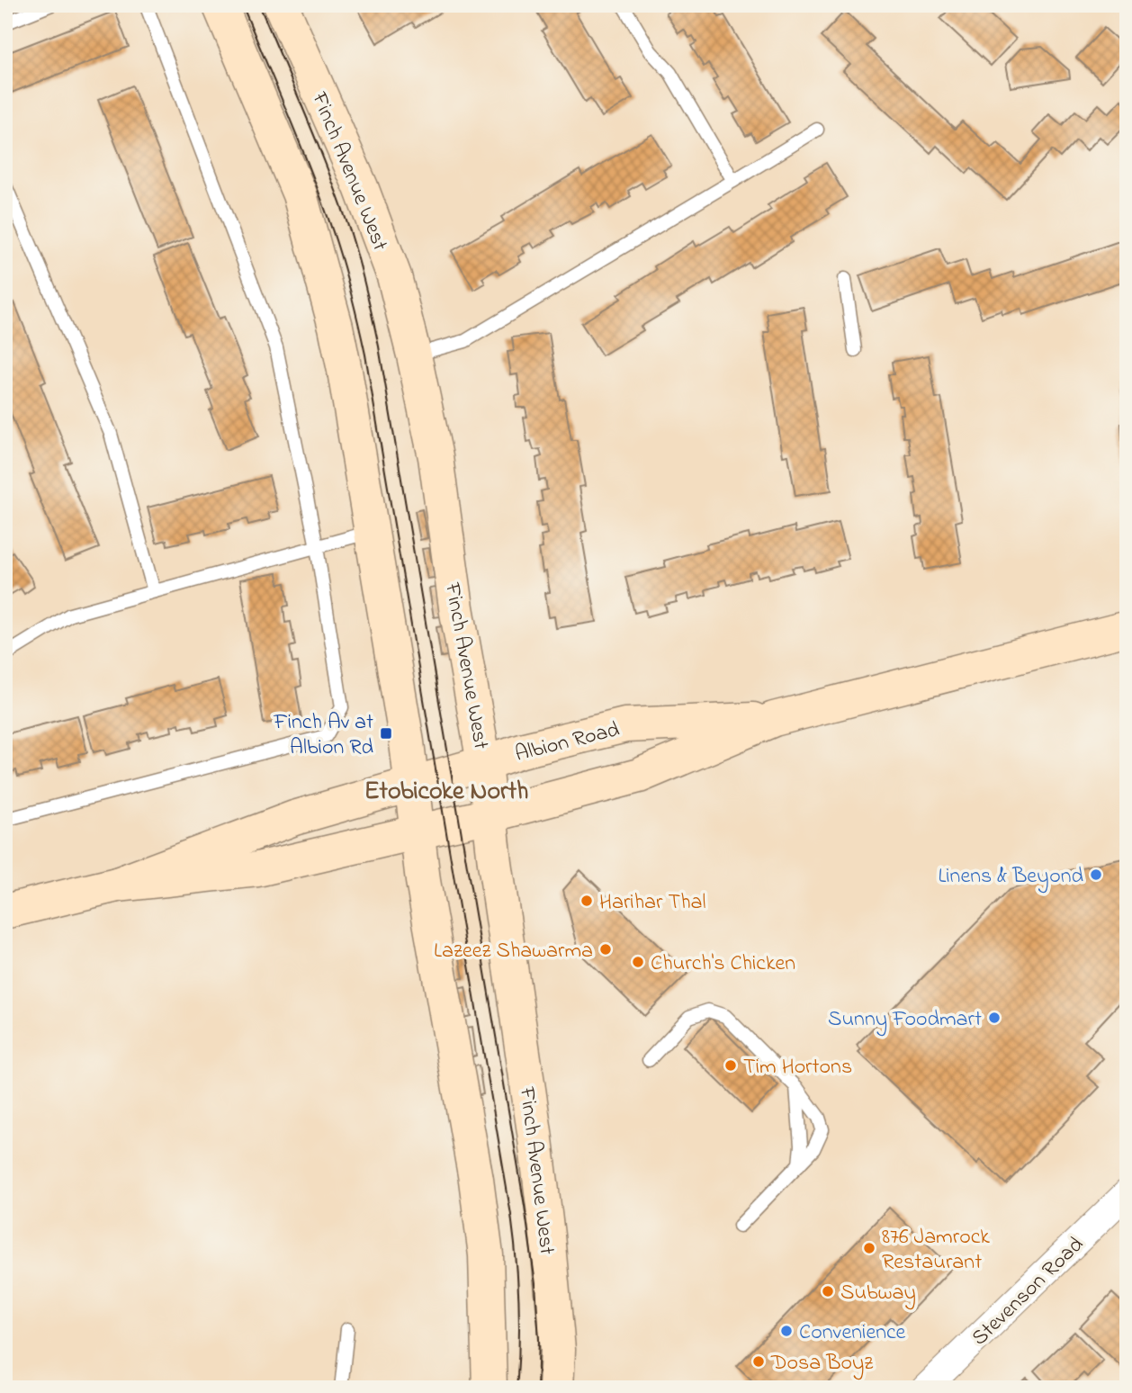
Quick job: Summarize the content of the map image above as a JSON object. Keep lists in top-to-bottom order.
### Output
{
  "streets": {
    "main road": ["Finch Avenue West", "Albion Road"],
    "street": ["Stevenson Road"]
  },
  "crossings": [
    ["Finch Avenue West", "Albion Road"]
  ],
  "districts": ["Etobicoke North"],
  "places": {
    "transit": ["Finch Av at Albion Rd"],
    "other": [
      "Linens & Beyond",
      "Harihar Thal",
      "Lazeez Shawarma",
      "Church's Chicken",
      "Sunny Foodmart",
      "Tim Hortons",
      "876 Jamrock Restaurant",
      "Subway",
      "Convenience",
      "Dosa Boyz"
    ]
  }
}
